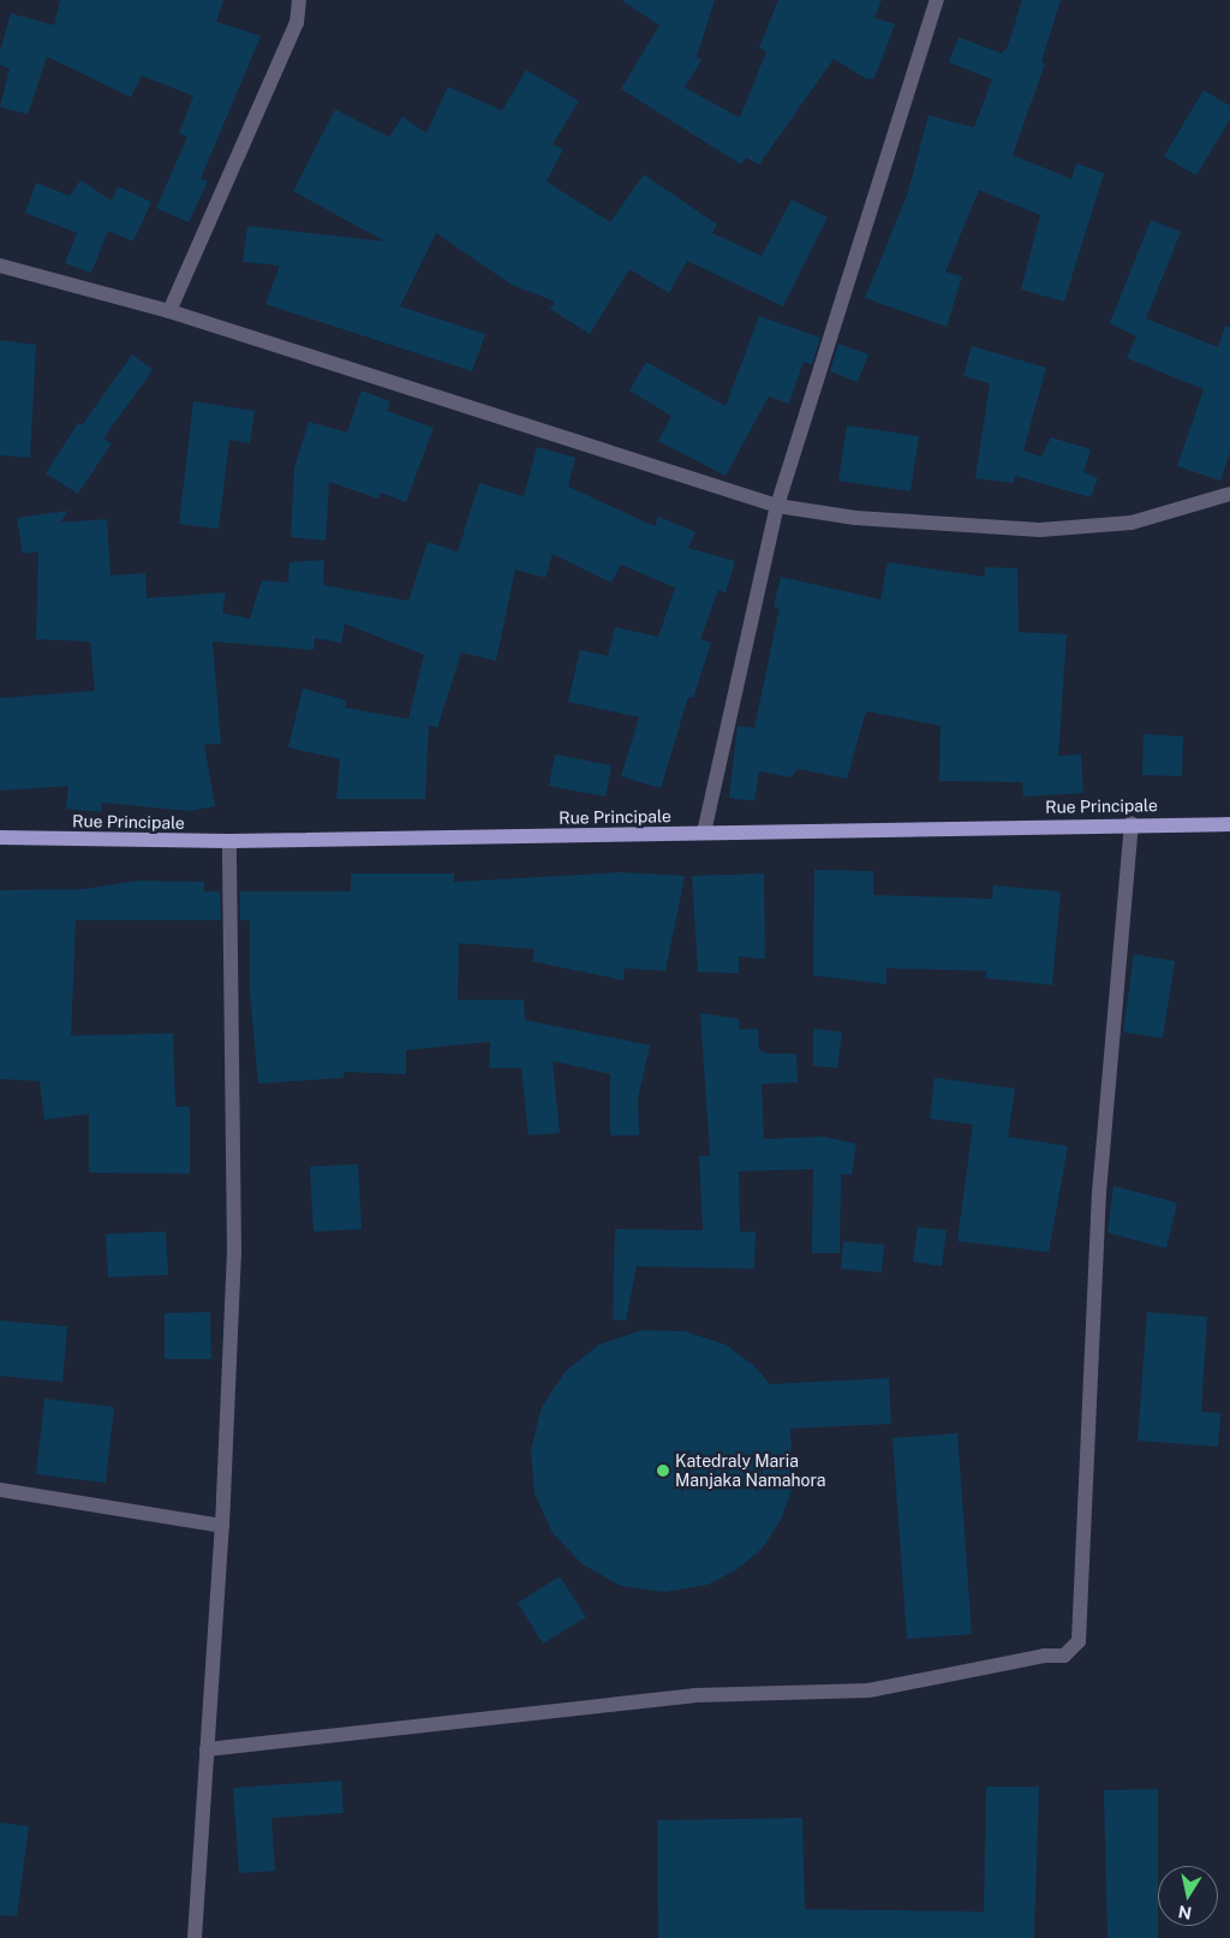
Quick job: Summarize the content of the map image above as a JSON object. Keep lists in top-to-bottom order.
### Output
{
  "streets": {
    "main road": ["Rue Principale"]
  },
  "places": ["Katedraly Maria Manjaka Namahora"],
  "north": "bottom"
}
